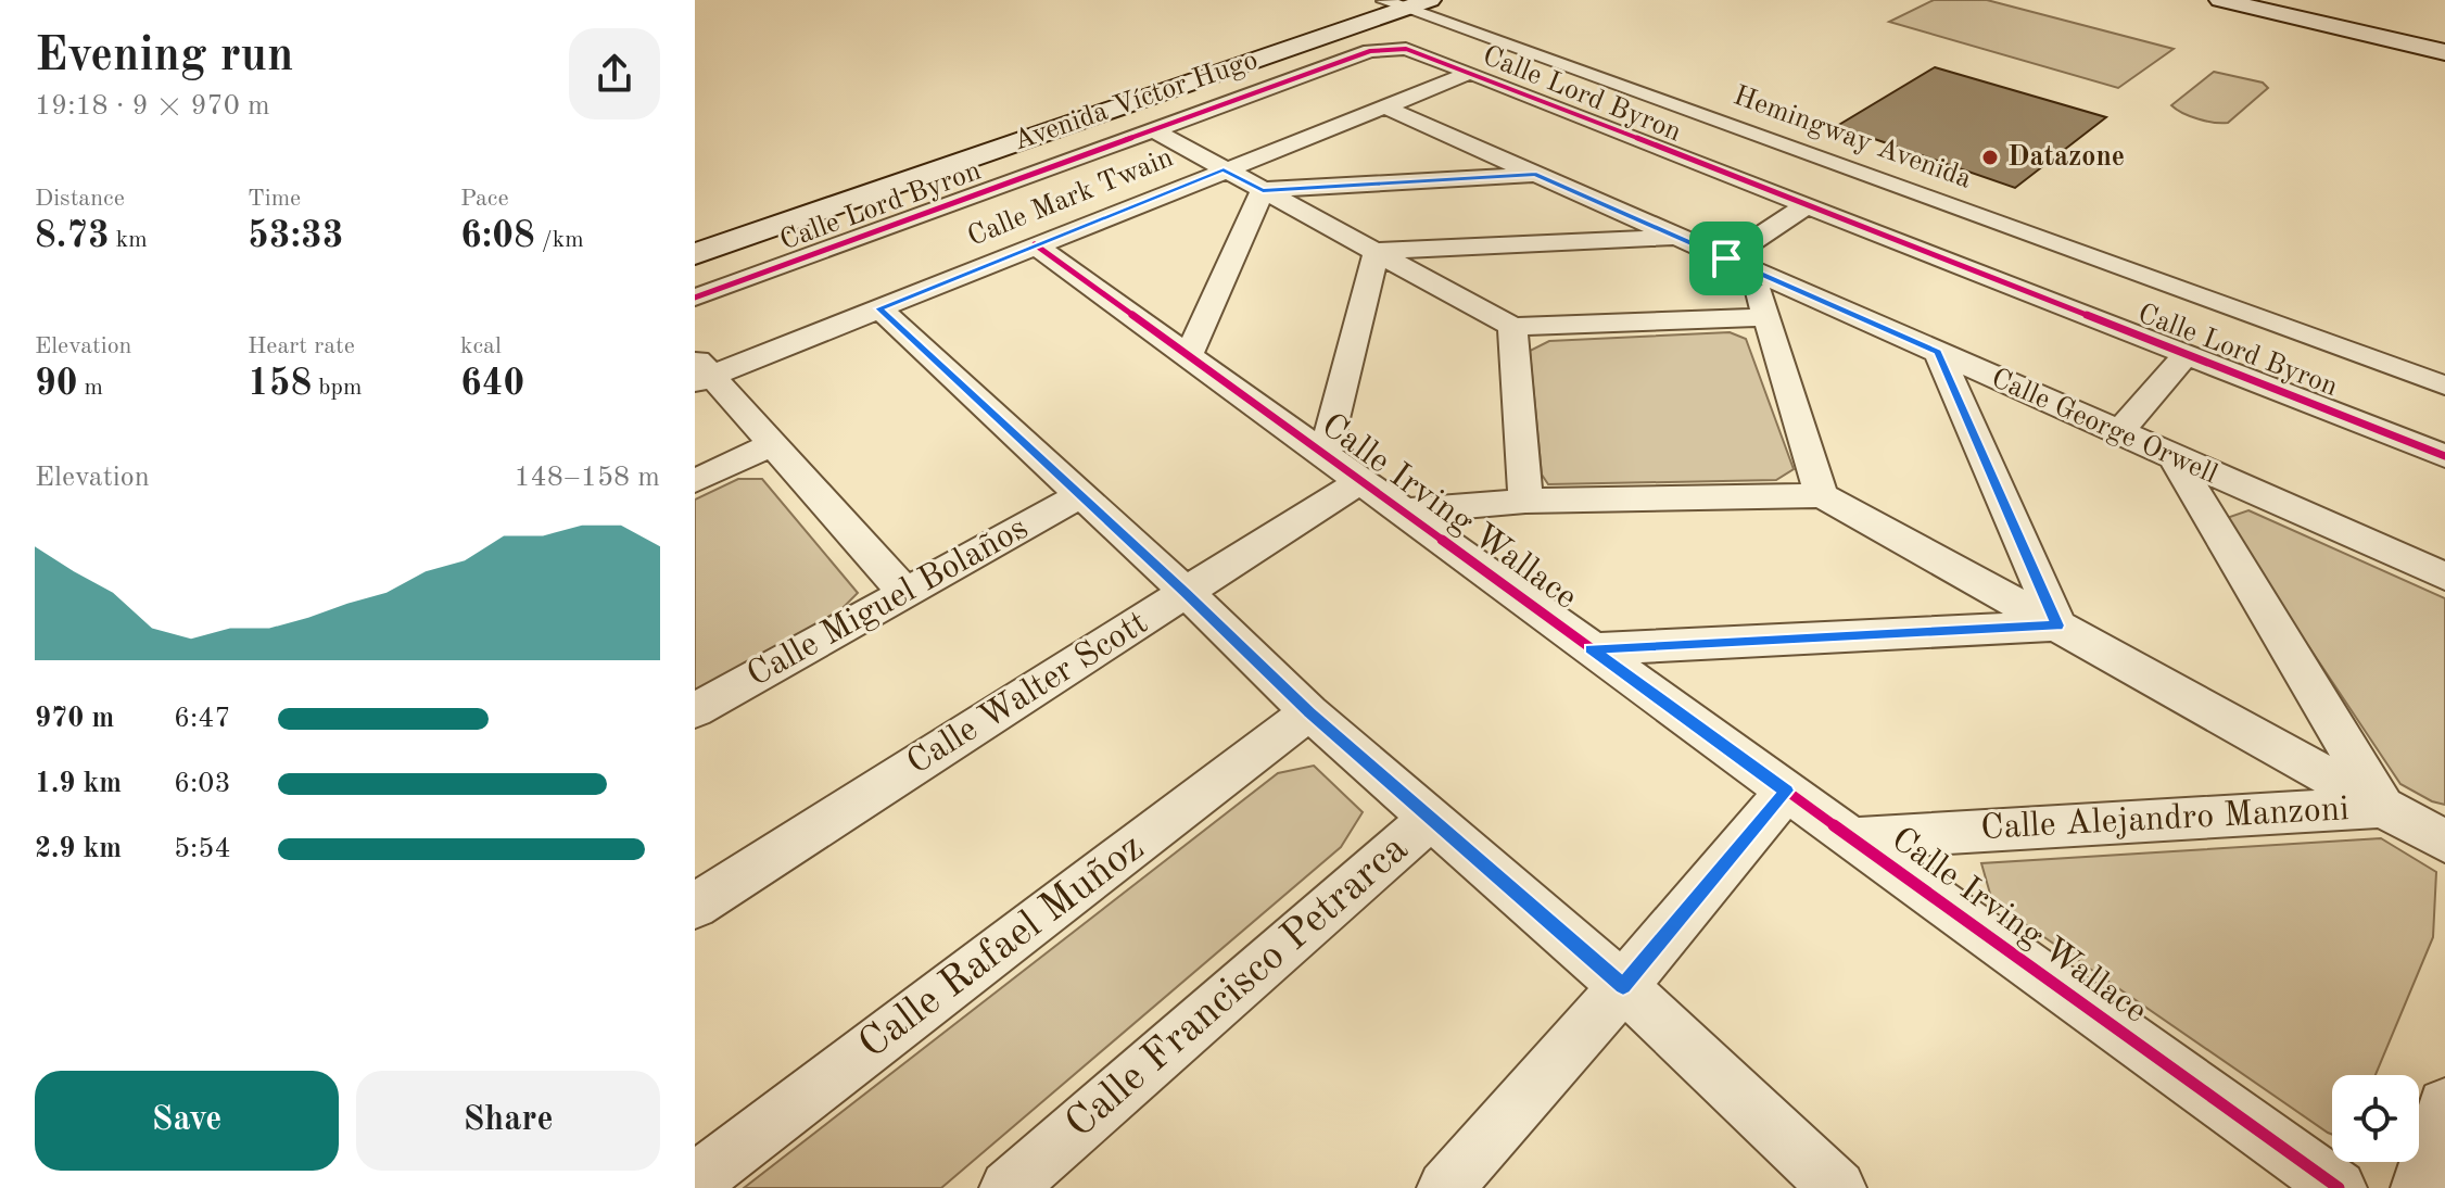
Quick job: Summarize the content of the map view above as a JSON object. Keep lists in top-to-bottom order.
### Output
{
  "streets": {
    "street": [
      "Calle Lord Byron",
      "Avenida Víctor Hugo",
      "Hemingway Avenida",
      "Calle Mark Twain",
      "Calle George Orwell",
      "Calle Irving Wallace",
      "Calle Miguel Bolaños",
      "Calle Walter Scott",
      "Calle Alejandro Manzoni",
      "Calle Rafael Muñoz",
      "Calle Francisco Petrarca"
    ]
  },
  "crossings": [
    ["Calle Lord Byron", "Calle Mark Twain"],
    ["Avenida Víctor Hugo", "Hemingway Avenida"],
    ["Calle Mark Twain", "Calle George Orwell"],
    ["Calle Mark Twain", "Calle Irving Wallace"],
    ["Calle George Orwell", "Calle Alejandro Manzoni"],
    ["Calle Irving Wallace", "Calle Walter Scott"],
    ["Calle Irving Wallace", "Calle Alejandro Manzoni"]
  ],
  "places": ["Datazone"],
  "page": {
    "heading": ["Evening run", "19:18 · 9 × 970 m"],
    "stats": [
      ["Distance", "8.73 km"],
      ["Time", "53:33"],
      ["Pace", "6:08 /km"],
      ["Elevation", "90 m"],
      ["Heart rate", "158 bpm"],
      ["kcal", "640"]
    ],
    "chart": ["Elevation", "148–158 m"],
    "list": [
      {
        "name": "970 m",
        "note": "6:47"
      },
      {
        "name": "1.9 km",
        "note": "6:03"
      },
      {
        "name": "2.9 km",
        "note": "5:54"
      }
    ],
    "buttons": ["Save", "Share"]
  }
}
